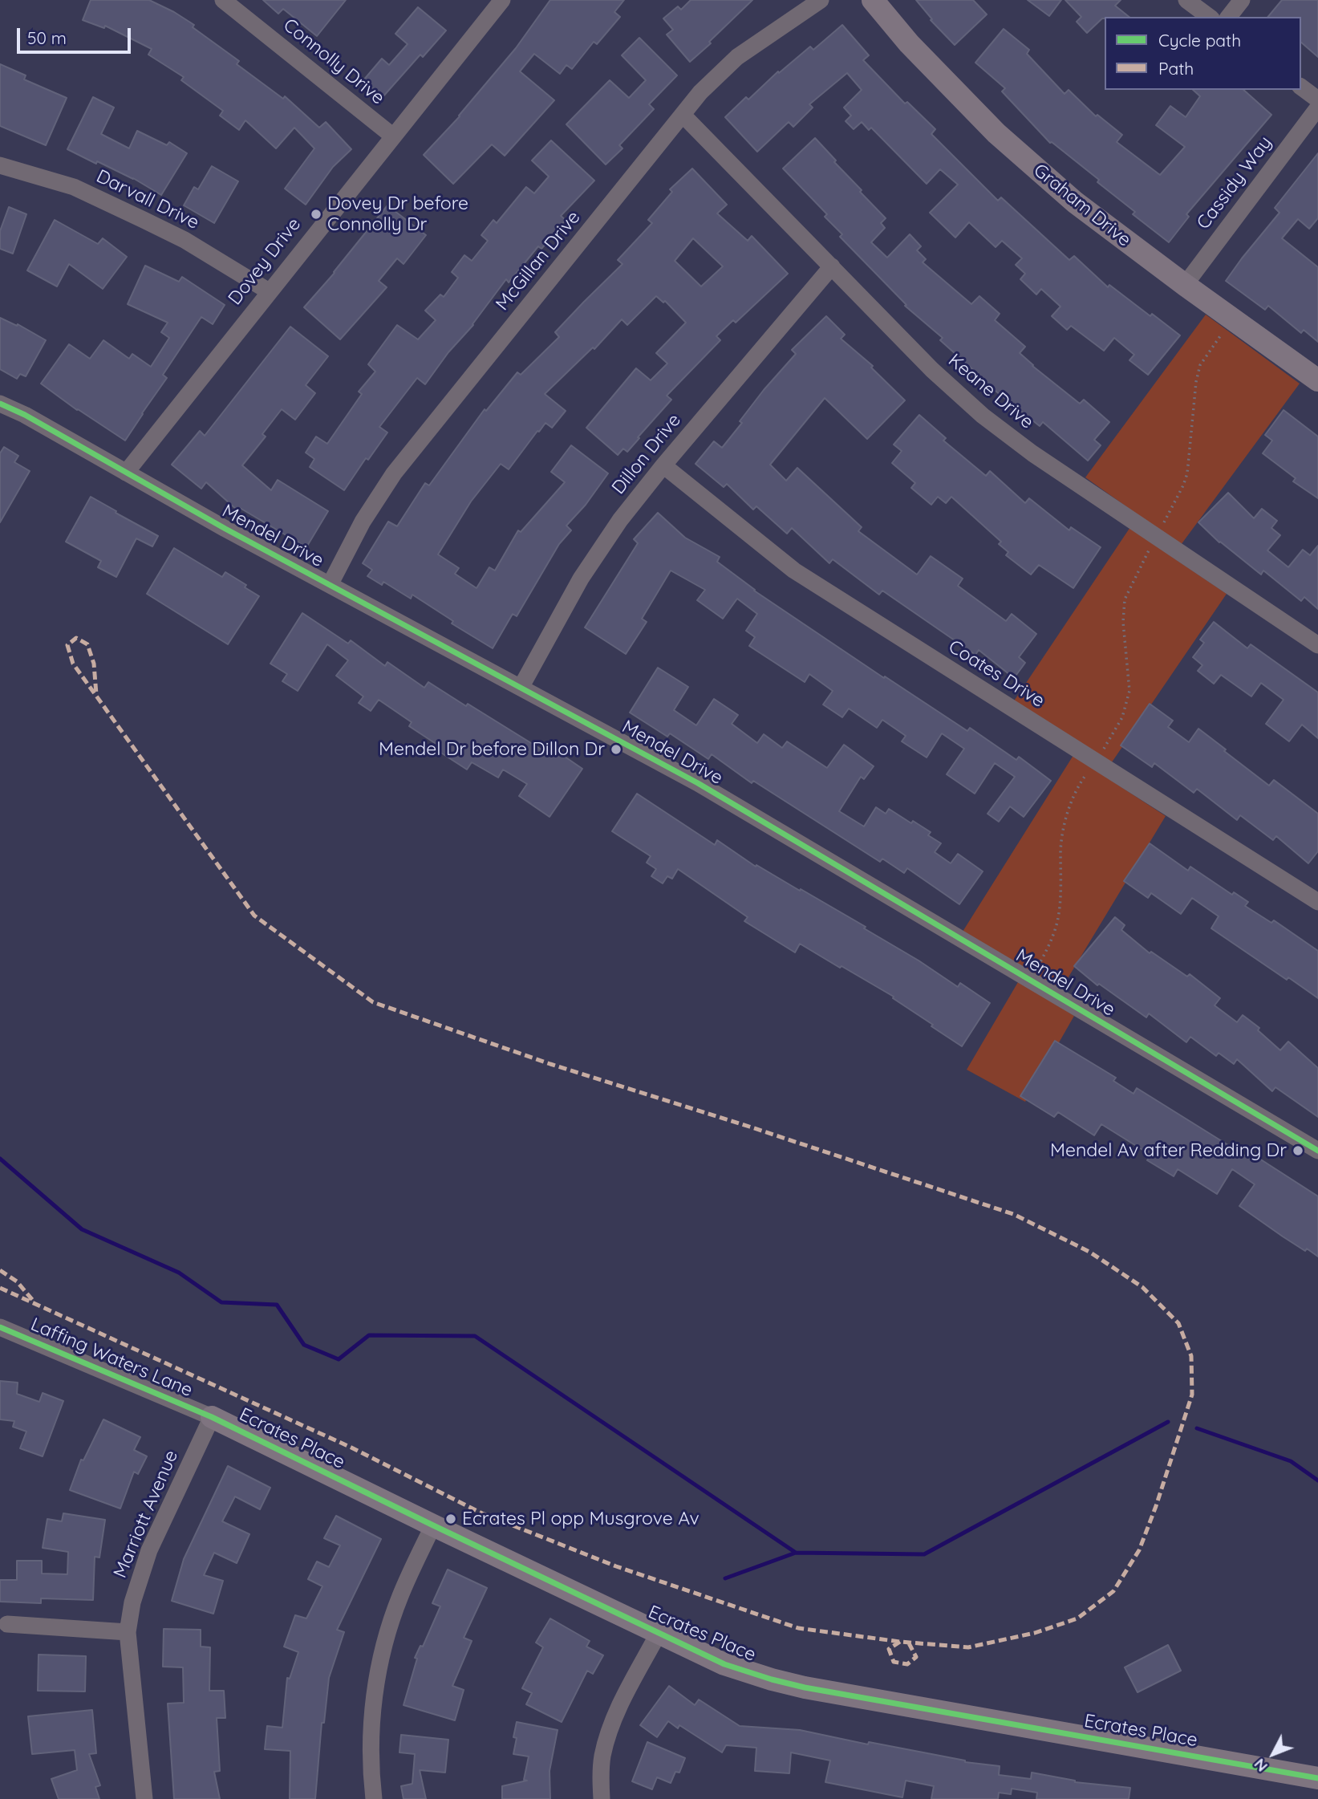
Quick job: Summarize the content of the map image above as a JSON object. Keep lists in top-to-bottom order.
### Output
{
  "streets": {
    "street": [
      "Connolly Drive",
      "Cassidy Way",
      "Darvall Drive",
      "Graham Drive",
      "McGillan Drive",
      "Dovey Drive",
      "Keane Drive",
      "Dillon Drive",
      "Mendel Drive",
      "Coates Drive",
      "Laffing Waters Lane",
      "Ecrates Place",
      "Marriott Avenue"
    ]
  },
  "crossings": [
    ["Connolly Drive", "Dovey Drive"],
    ["Cassidy Way", "Graham Drive"],
    ["Darvall Drive", "Dovey Drive"],
    ["McGillan Drive", "Keane Drive"],
    ["McGillan Drive", "Mendel Drive"],
    ["Dovey Drive", "Mendel Drive"],
    ["Keane Drive", "Dillon Drive"],
    ["Dillon Drive", "Mendel Drive"],
    ["Dillon Drive", "Coates Drive"],
    ["Laffing Waters Lane", "Ecrates Place"],
    ["Laffing Waters Lane", "Marriott Avenue"],
    ["Ecrates Place", "Marriott Avenue"]
  ],
  "places": [
    "Dovey Dr before Connolly Dr",
    "Mendel Dr before Dillon Dr",
    "Mendel Av after Redding Dr",
    "Ecrates Pl opp Musgrove Av"
  ],
  "legend": ["Cycle path", "Path"],
  "scale_bar": "50 m",
  "north": "bottom left"
}
